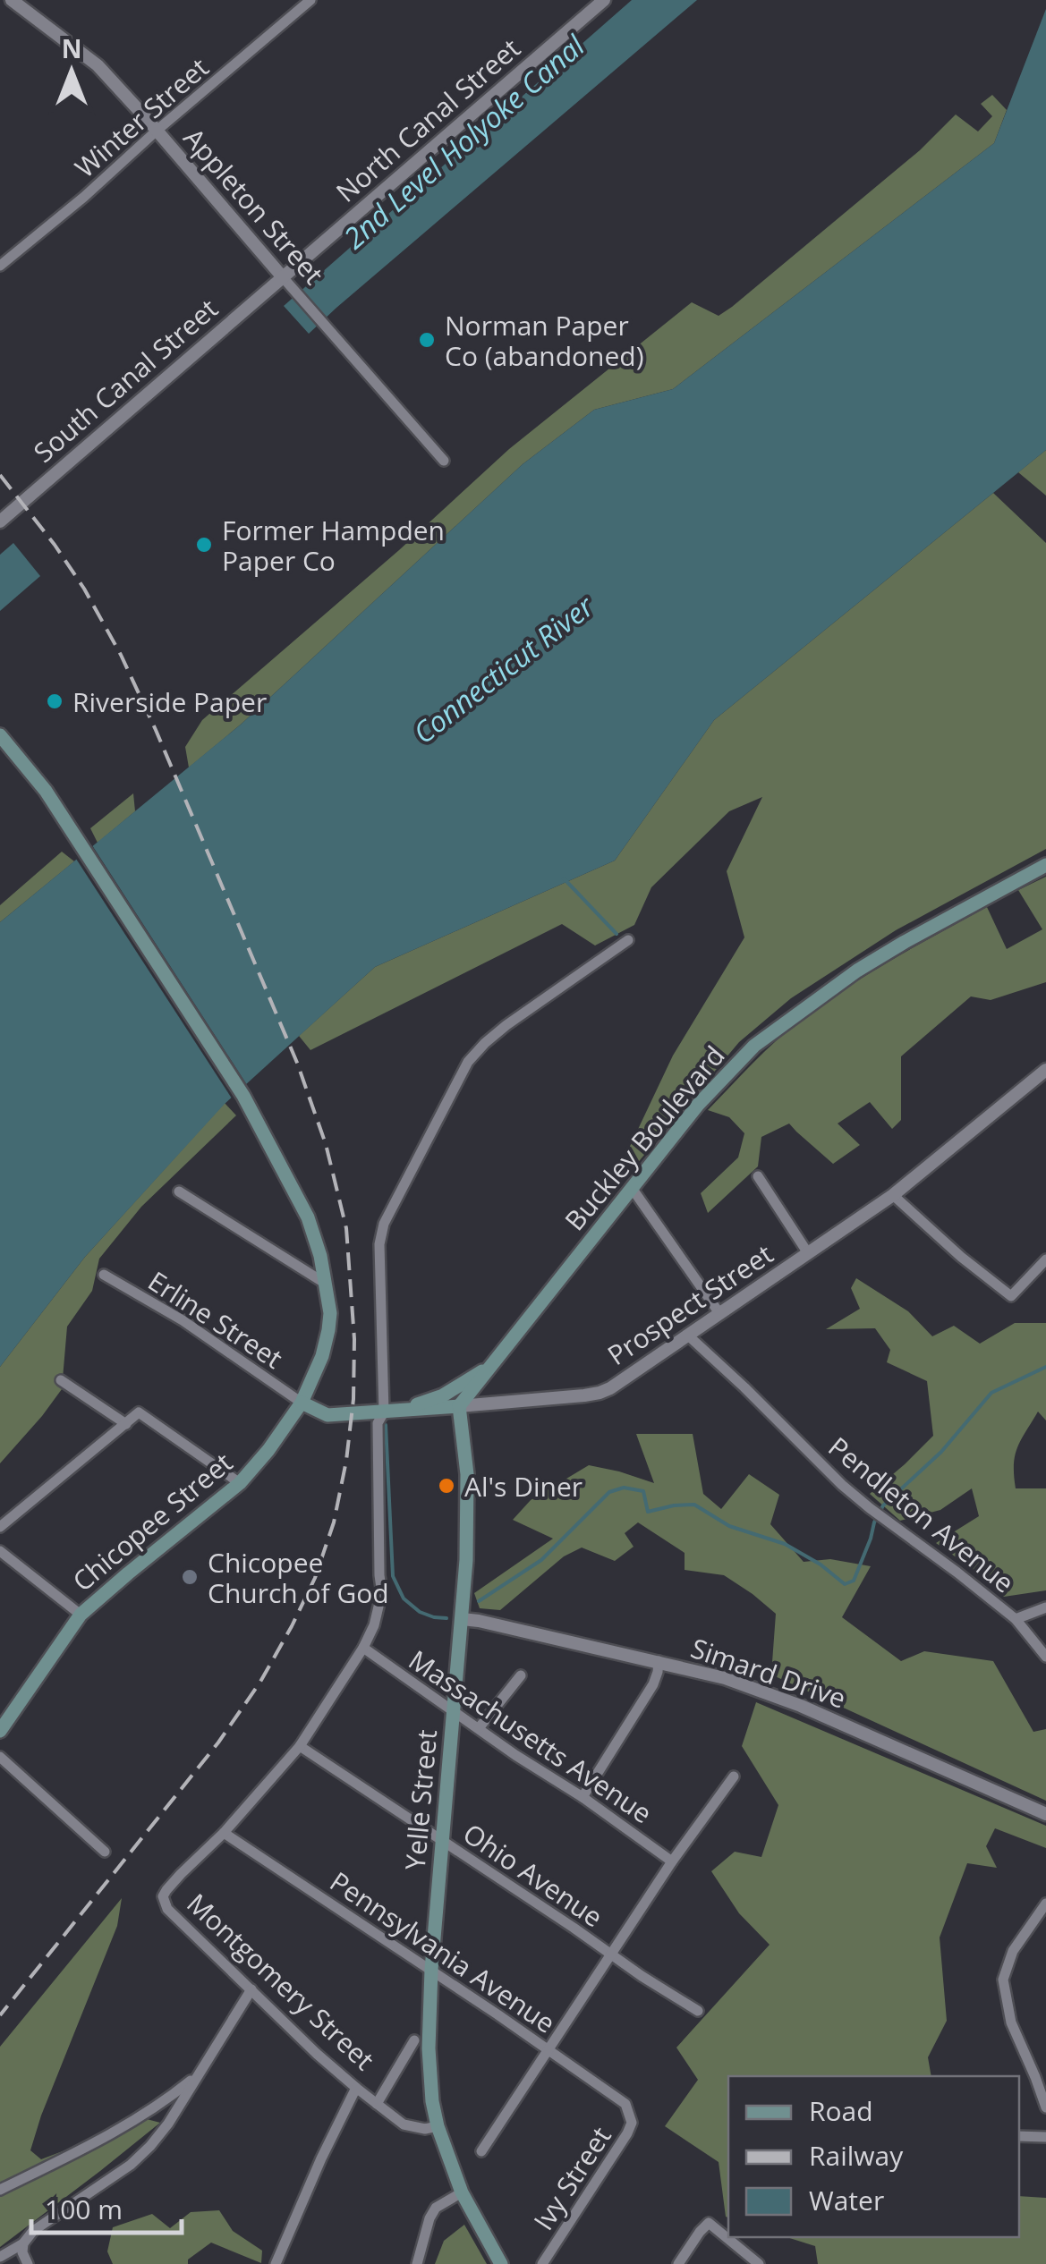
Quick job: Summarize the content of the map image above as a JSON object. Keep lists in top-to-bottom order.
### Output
{
  "streets": {
    "main road": [
      "Buckley Boulevard",
      "Prospect Street",
      "Chicopee Street",
      "Yelle Street"
    ],
    "street": [
      "Winter Street",
      "North Canal Street",
      "Appleton Street",
      "South Canal Street",
      "Erline Street",
      "Pendleton Avenue",
      "Simard Drive",
      "Massachusetts Avenue",
      "Ohio Avenue",
      "Pennsylvania Avenue",
      "Montgomery Street",
      "Ivy Street"
    ]
  },
  "crossings": [
    ["Winter Street", "Appleton Street"],
    ["North Canal Street", "Appleton Street"],
    ["North Canal Street", "South Canal Street"],
    ["Appleton Street", "South Canal Street"],
    ["Buckley Boulevard", "Prospect Street"],
    ["Buckley Boulevard", "Yelle Street"],
    ["Prospect Street", "Erline Street"],
    ["Prospect Street", "Pendleton Avenue"],
    ["Prospect Street", "Chicopee Street"],
    ["Prospect Street", "Yelle Street"],
    ["Prospect Street", "Montgomery Street"],
    ["Erline Street", "Chicopee Street"],
    ["Simard Drive", "Yelle Street"],
    ["Massachusetts Avenue", "Yelle Street"],
    ["Massachusetts Avenue", "Montgomery Street"],
    ["Yelle Street", "Ohio Avenue"],
    ["Yelle Street", "Pennsylvania Avenue"],
    ["Yelle Street", "Montgomery Street"],
    ["Ohio Avenue", "Montgomery Street"],
    ["Pennsylvania Avenue", "Montgomery Street"],
    ["Pennsylvania Avenue", "Ivy Street"]
  ],
  "water": ["2nd Level Holyoke Canal", "Connecticut River"],
  "places": [
    "Norman Paper Co (abandoned)",
    "Former Hampden Paper Co",
    "Riverside Paper",
    "Al's Diner",
    "Chicopee Church of God"
  ],
  "legend": ["Road", "Railway", "Water"],
  "scale_bar": "100 m",
  "north": "top"
}
